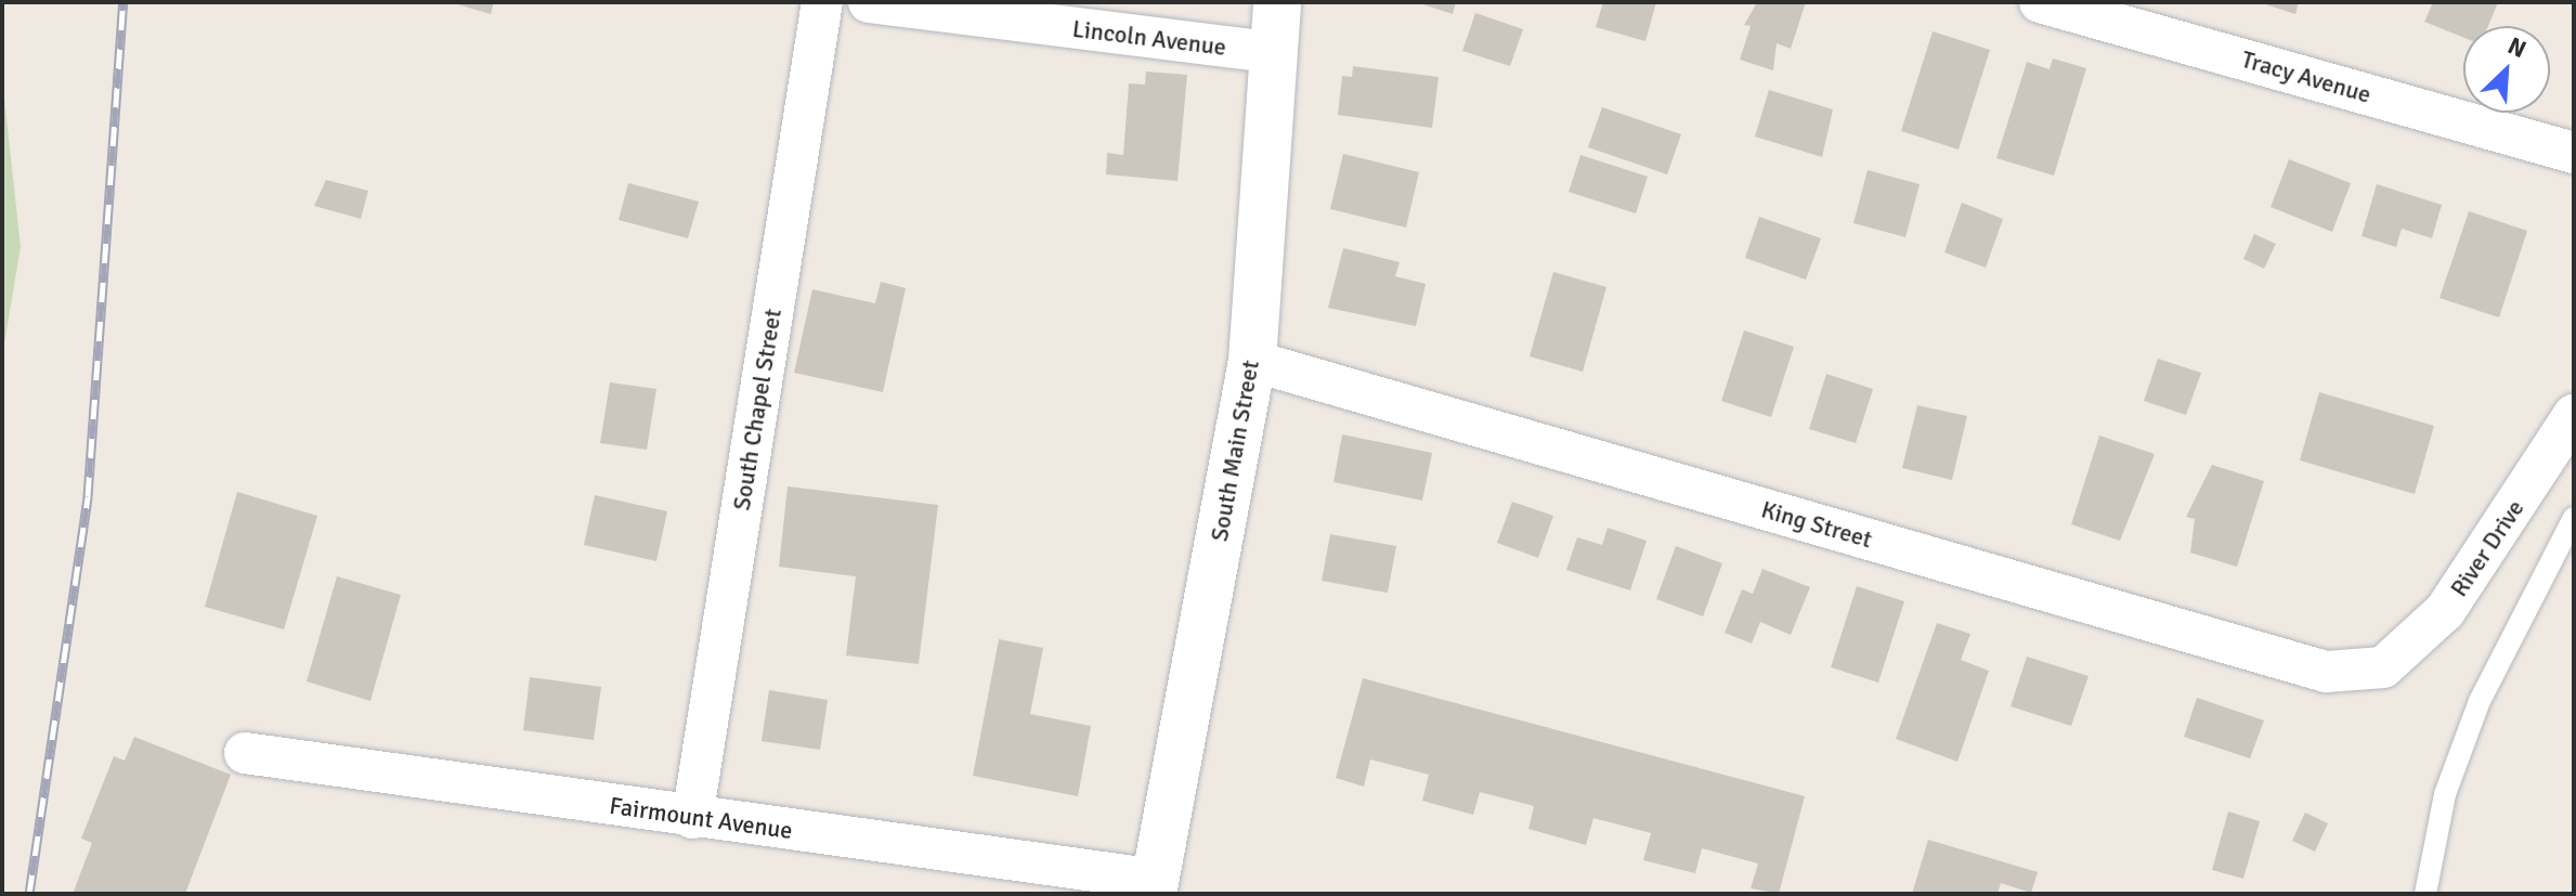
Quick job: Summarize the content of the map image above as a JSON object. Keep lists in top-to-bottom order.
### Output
{
  "streets": {
    "main road": ["South Main Street"],
    "street": [
      "Lincoln Avenue",
      "Tracy Avenue",
      "South Chapel Street",
      "King Street",
      "River Drive",
      "Fairmount Avenue"
    ]
  },
  "crossings": [
    ["Lincoln Avenue", "South Main Street"],
    ["South Chapel Street", "Fairmount Avenue"],
    ["South Main Street", "King Street"],
    ["South Main Street", "Fairmount Avenue"],
    ["King Street", "River Drive"]
  ],
  "north": "top right"
}
